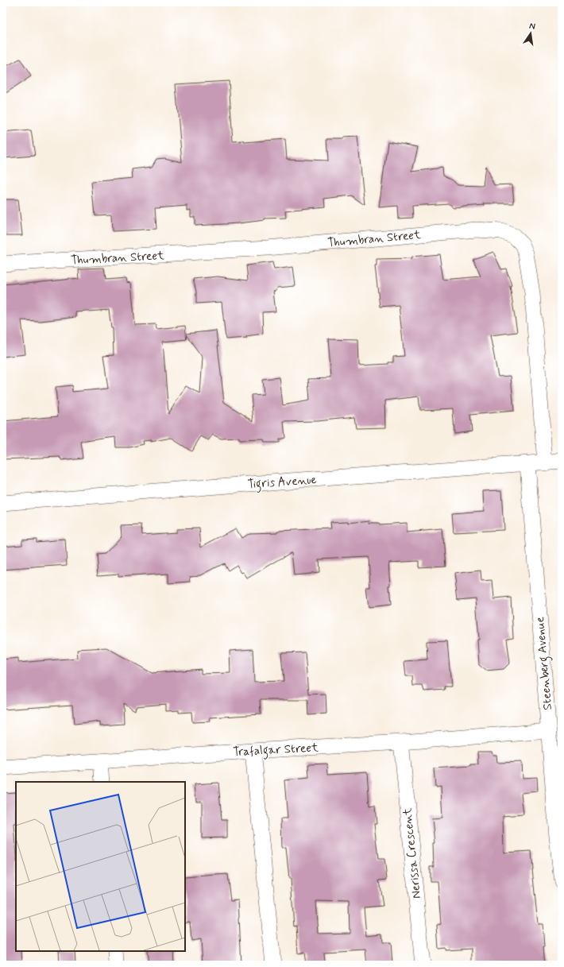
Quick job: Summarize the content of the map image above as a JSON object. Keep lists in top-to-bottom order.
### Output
{
  "streets": {
    "street": [
      "Thumbran Street",
      "Tigris Avenue",
      "Steenberg Avenue",
      "Trafalgar Street",
      "Nerissa Crescent"
    ]
  },
  "crossings": [
    ["Thumbran Street", "Tigris Avenue"],
    ["Tigris Avenue", "Steenberg Avenue"],
    ["Steenberg Avenue", "Trafalgar Street"],
    ["Trafalgar Street", "Nerissa Crescent"]
  ],
  "north": "top"
}
